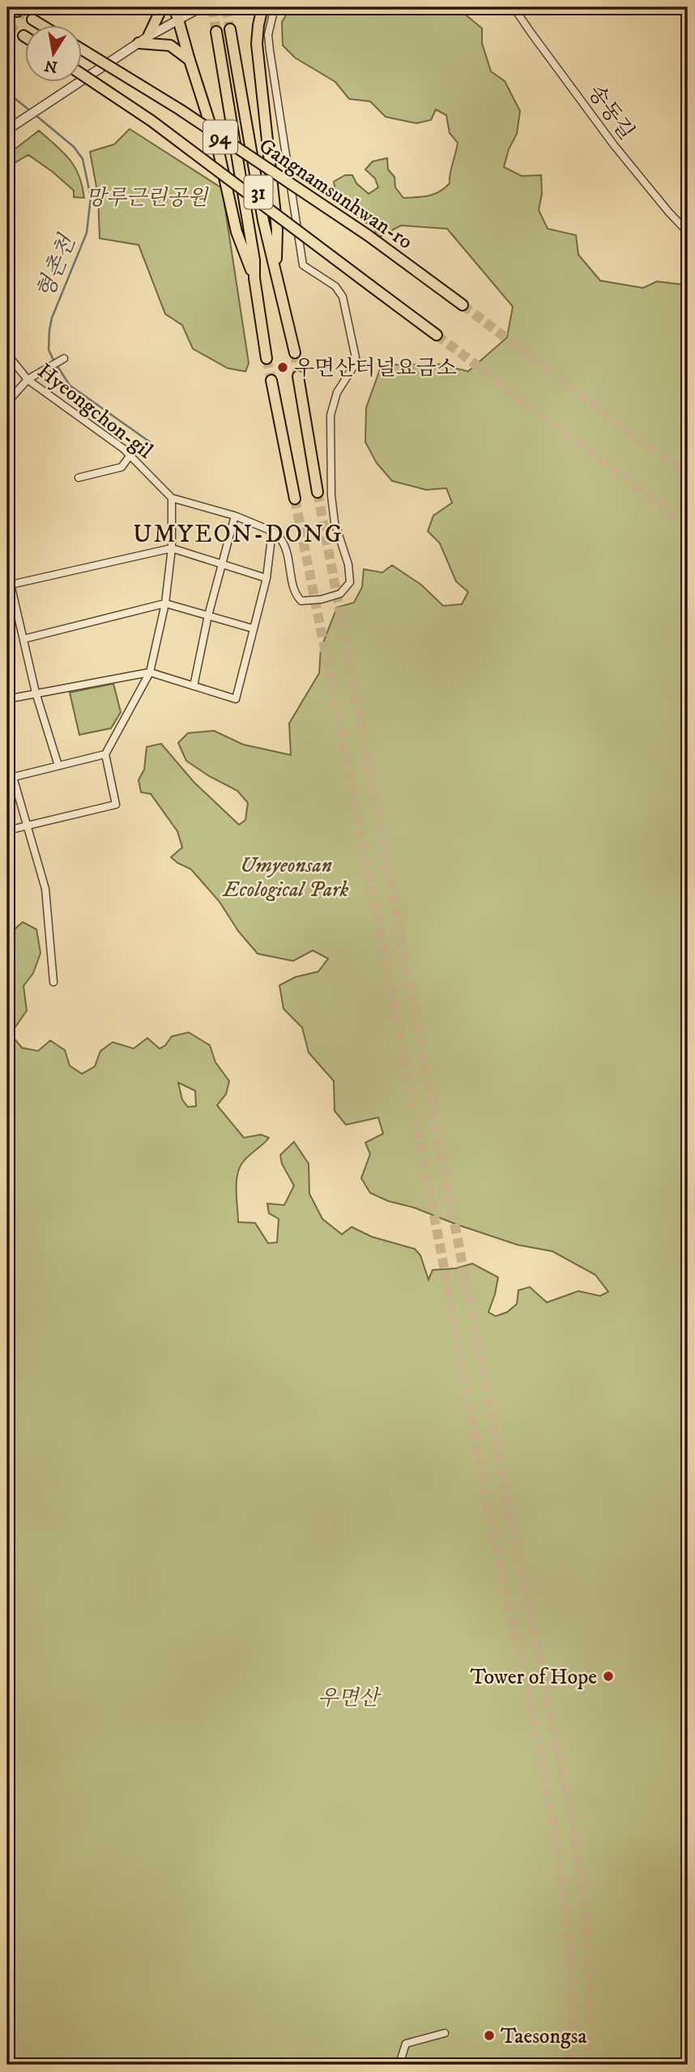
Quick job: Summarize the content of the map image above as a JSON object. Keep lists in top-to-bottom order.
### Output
{
  "streets": {
    "main road": ["94", "31", "Gangnamsunhwan-ro"],
    "street": ["송동길", "Hyeongchon-gil"]
  },
  "districts": ["UMYEON-DONG"],
  "water": ["형촌천"],
  "parks": ["망루근린공원", "Umyeonsan Ecological Park", "우면산"],
  "places": ["우면산터널요금소", "Tower of Hope", "Taesongsa"],
  "north": "bottom"
}
